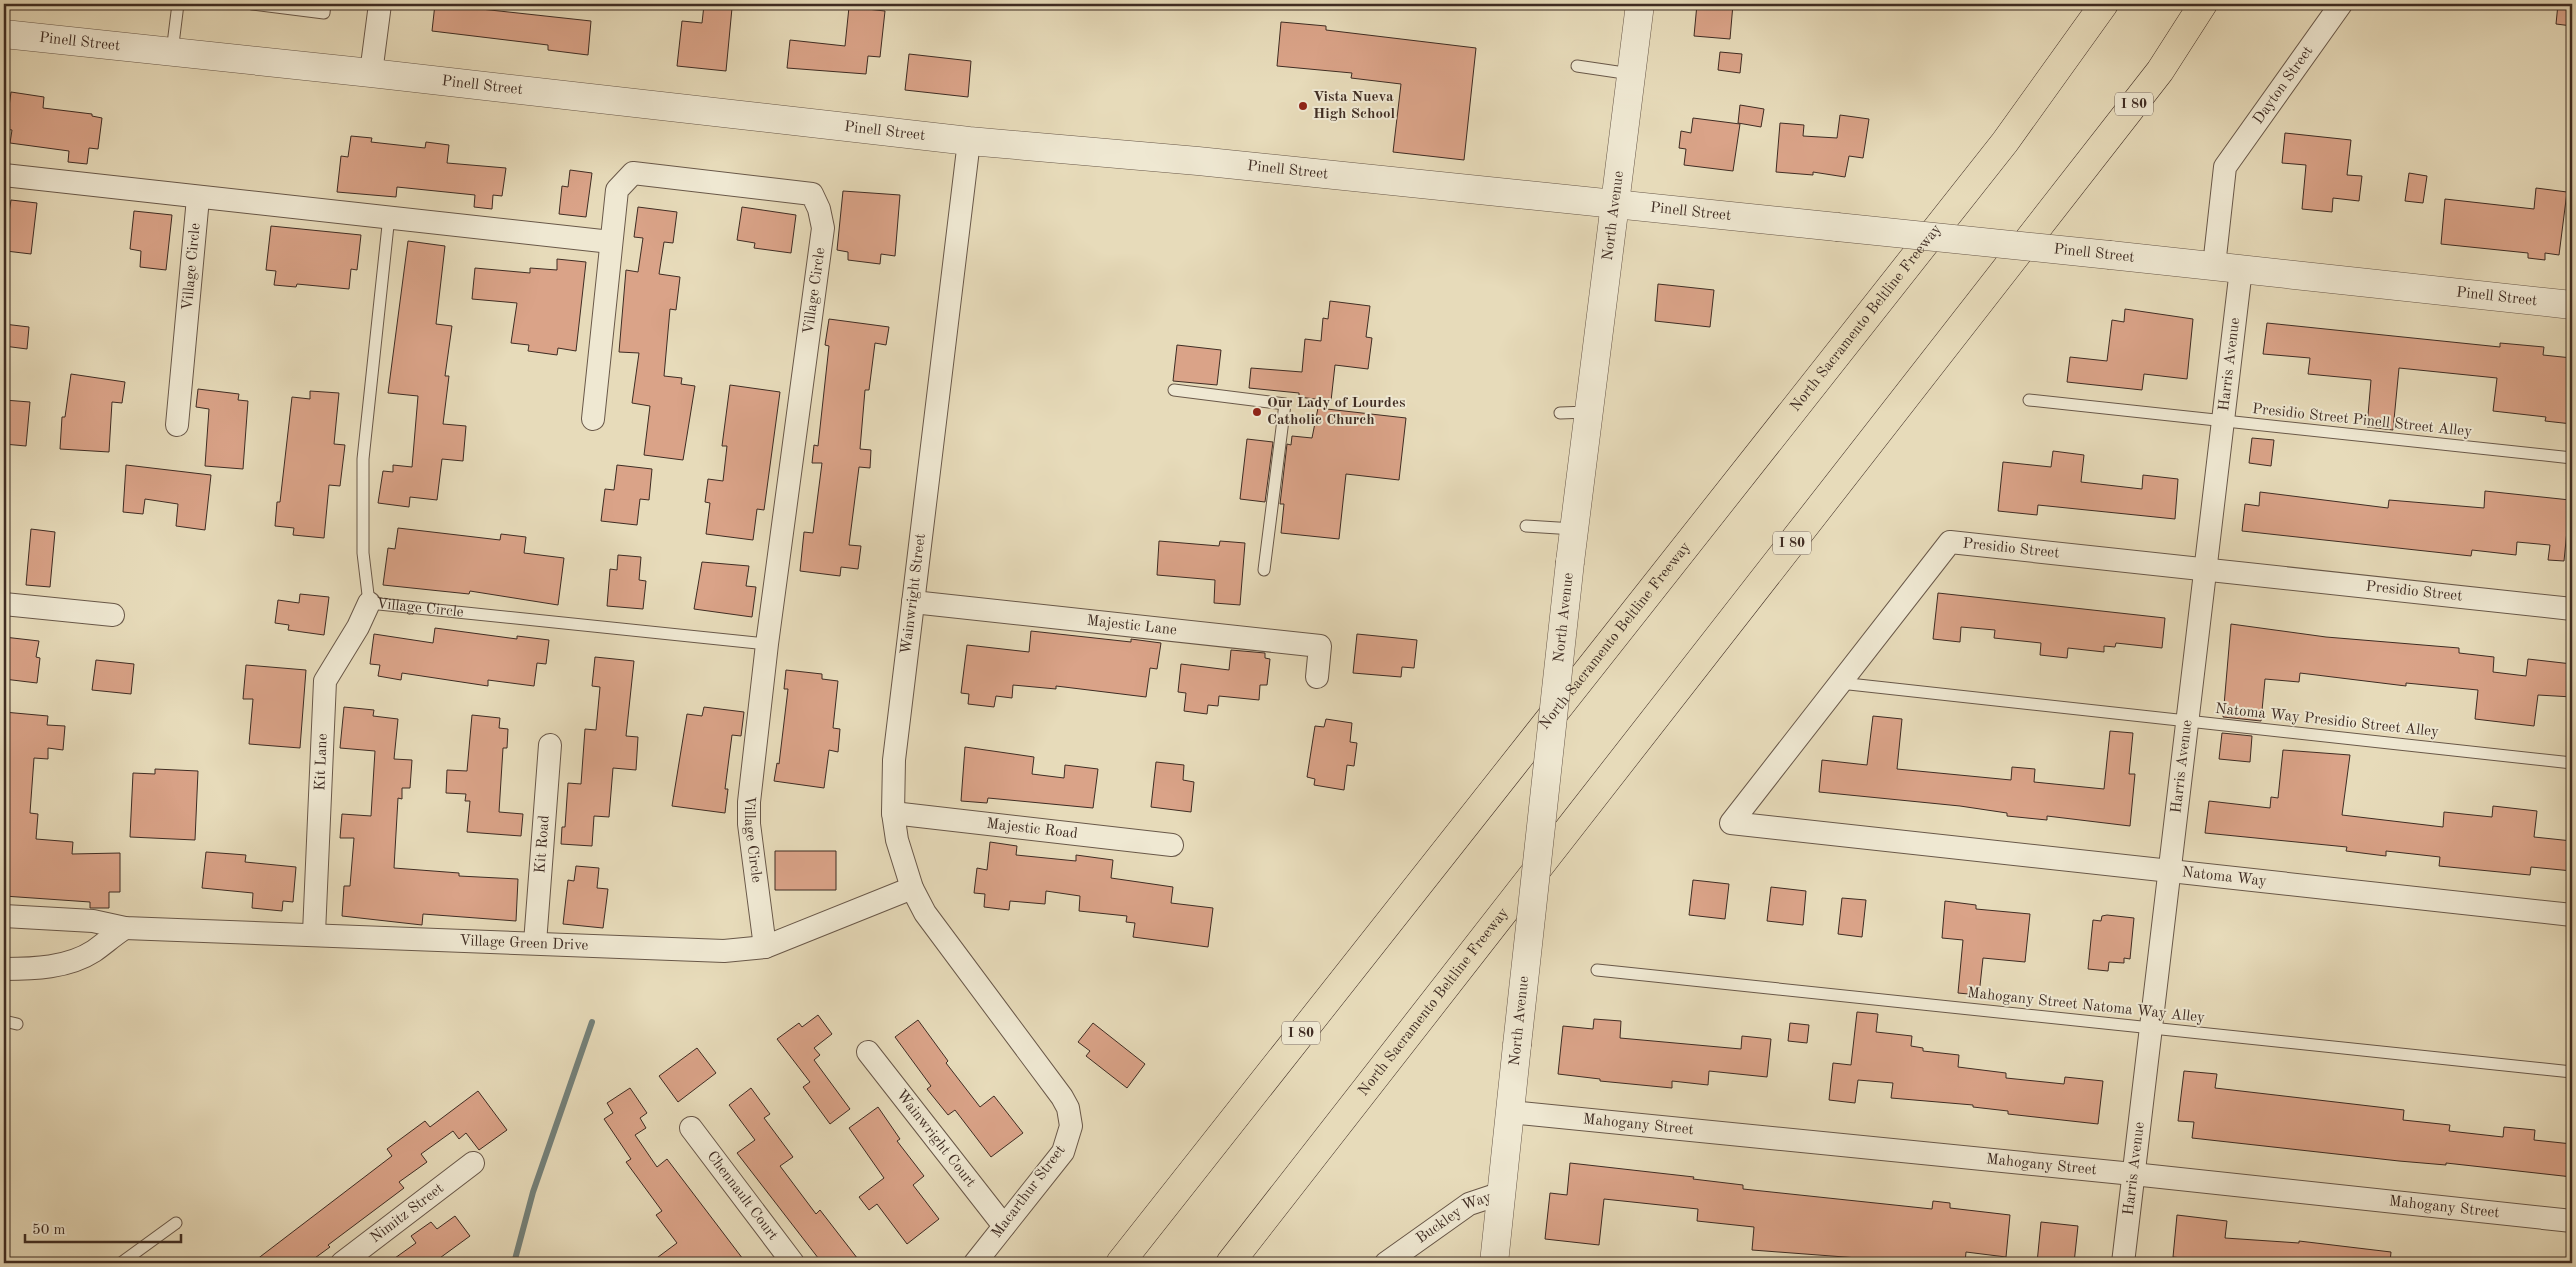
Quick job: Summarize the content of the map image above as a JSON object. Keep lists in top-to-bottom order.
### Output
{
  "streets": {
    "highway": ["I 80", "North Sacramento Beltline Freeway"],
    "street": [
      "Pinell Street",
      "Dayton Street",
      "North Avenue",
      "Village Circle",
      "Harris Avenue",
      "Presidio Street",
      "Wainwright Street",
      "Majestic Lane",
      "Kit Lane",
      "Majestic Road",
      "Kit Road",
      "Natoma Way",
      "Village Green Drive",
      "Mahogany Street",
      "Wainwright Court",
      "Macarthur Street",
      "Chennault Court",
      "Nimitz Street",
      "Buckley Way"
    ],
    "lane": ["Presidio Street Pinell Street Alley", "Natoma Way Presidio Street Alley", "Mahogany Street Natoma Way Alley"]
  },
  "crossings": [
    ["Pinell Street", "Dayton Street"],
    ["Pinell Street", "North Avenue"],
    ["Pinell Street", "Harris Avenue"],
    ["Pinell Street", "Wainwright Street"],
    ["North Avenue", "Mahogany Street"],
    ["North Avenue", "Buckley Way"],
    ["Village Circle", "Kit Lane"],
    ["Village Circle", "Village Green Drive"],
    ["Harris Avenue", "Presidio Street Pinell Street Alley"],
    ["Harris Avenue", "Presidio Street"],
    ["Harris Avenue", "Natoma Way Presidio Street Alley"],
    ["Harris Avenue", "Natoma Way"],
    ["Harris Avenue", "Mahogany Street Natoma Way Alley"],
    ["Harris Avenue", "Mahogany Street"],
    ["Presidio Street", "Natoma Way Presidio Street Alley"],
    ["Presidio Street", "Natoma Way"],
    ["Wainwright Street", "Majestic Lane"],
    ["Wainwright Street", "Majestic Road"],
    ["Wainwright Street", "Village Green Drive"],
    ["Wainwright Street", "Macarthur Street"],
    ["Kit Lane", "Village Green Drive"],
    ["Kit Road", "Village Green Drive"],
    ["Wainwright Court", "Macarthur Street"]
  ],
  "places": ["Vista Nueva High School", "Our Lady of Lourdes Catholic Church"],
  "scale_bar": "50 m"
}
